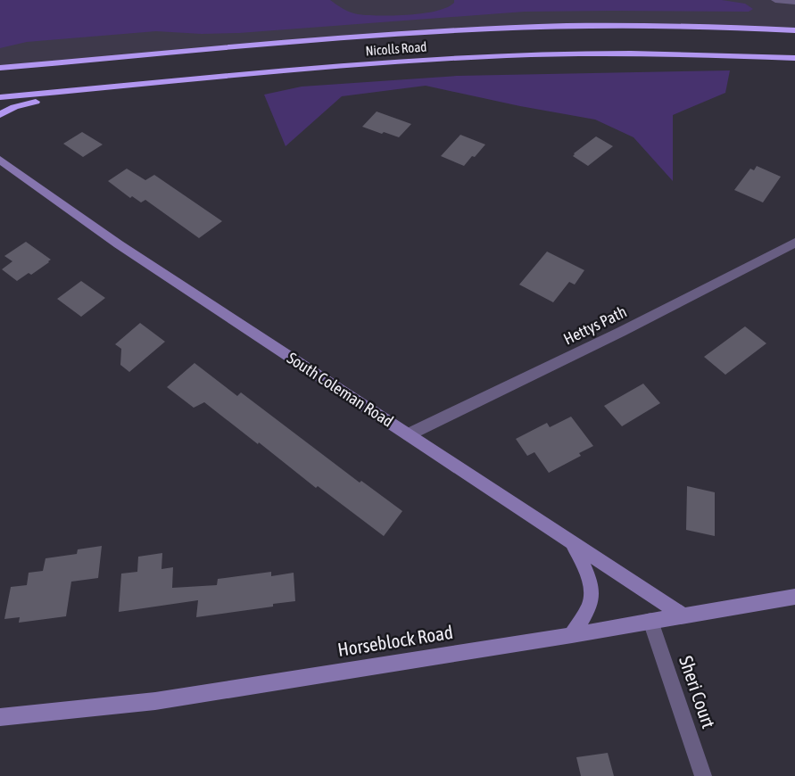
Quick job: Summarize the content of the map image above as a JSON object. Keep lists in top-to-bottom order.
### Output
{
  "streets": {
    "highway": ["Nicolls Road"],
    "street": [
      "Hettys Path",
      "South Coleman Road",
      "Horseblock Road",
      "Sheri Court"
    ]
  },
  "crossings": [
    ["Hettys Path", "South Coleman Road"],
    ["South Coleman Road", "Horseblock Road"],
    ["Horseblock Road", "Sheri Court"]
  ]
}
